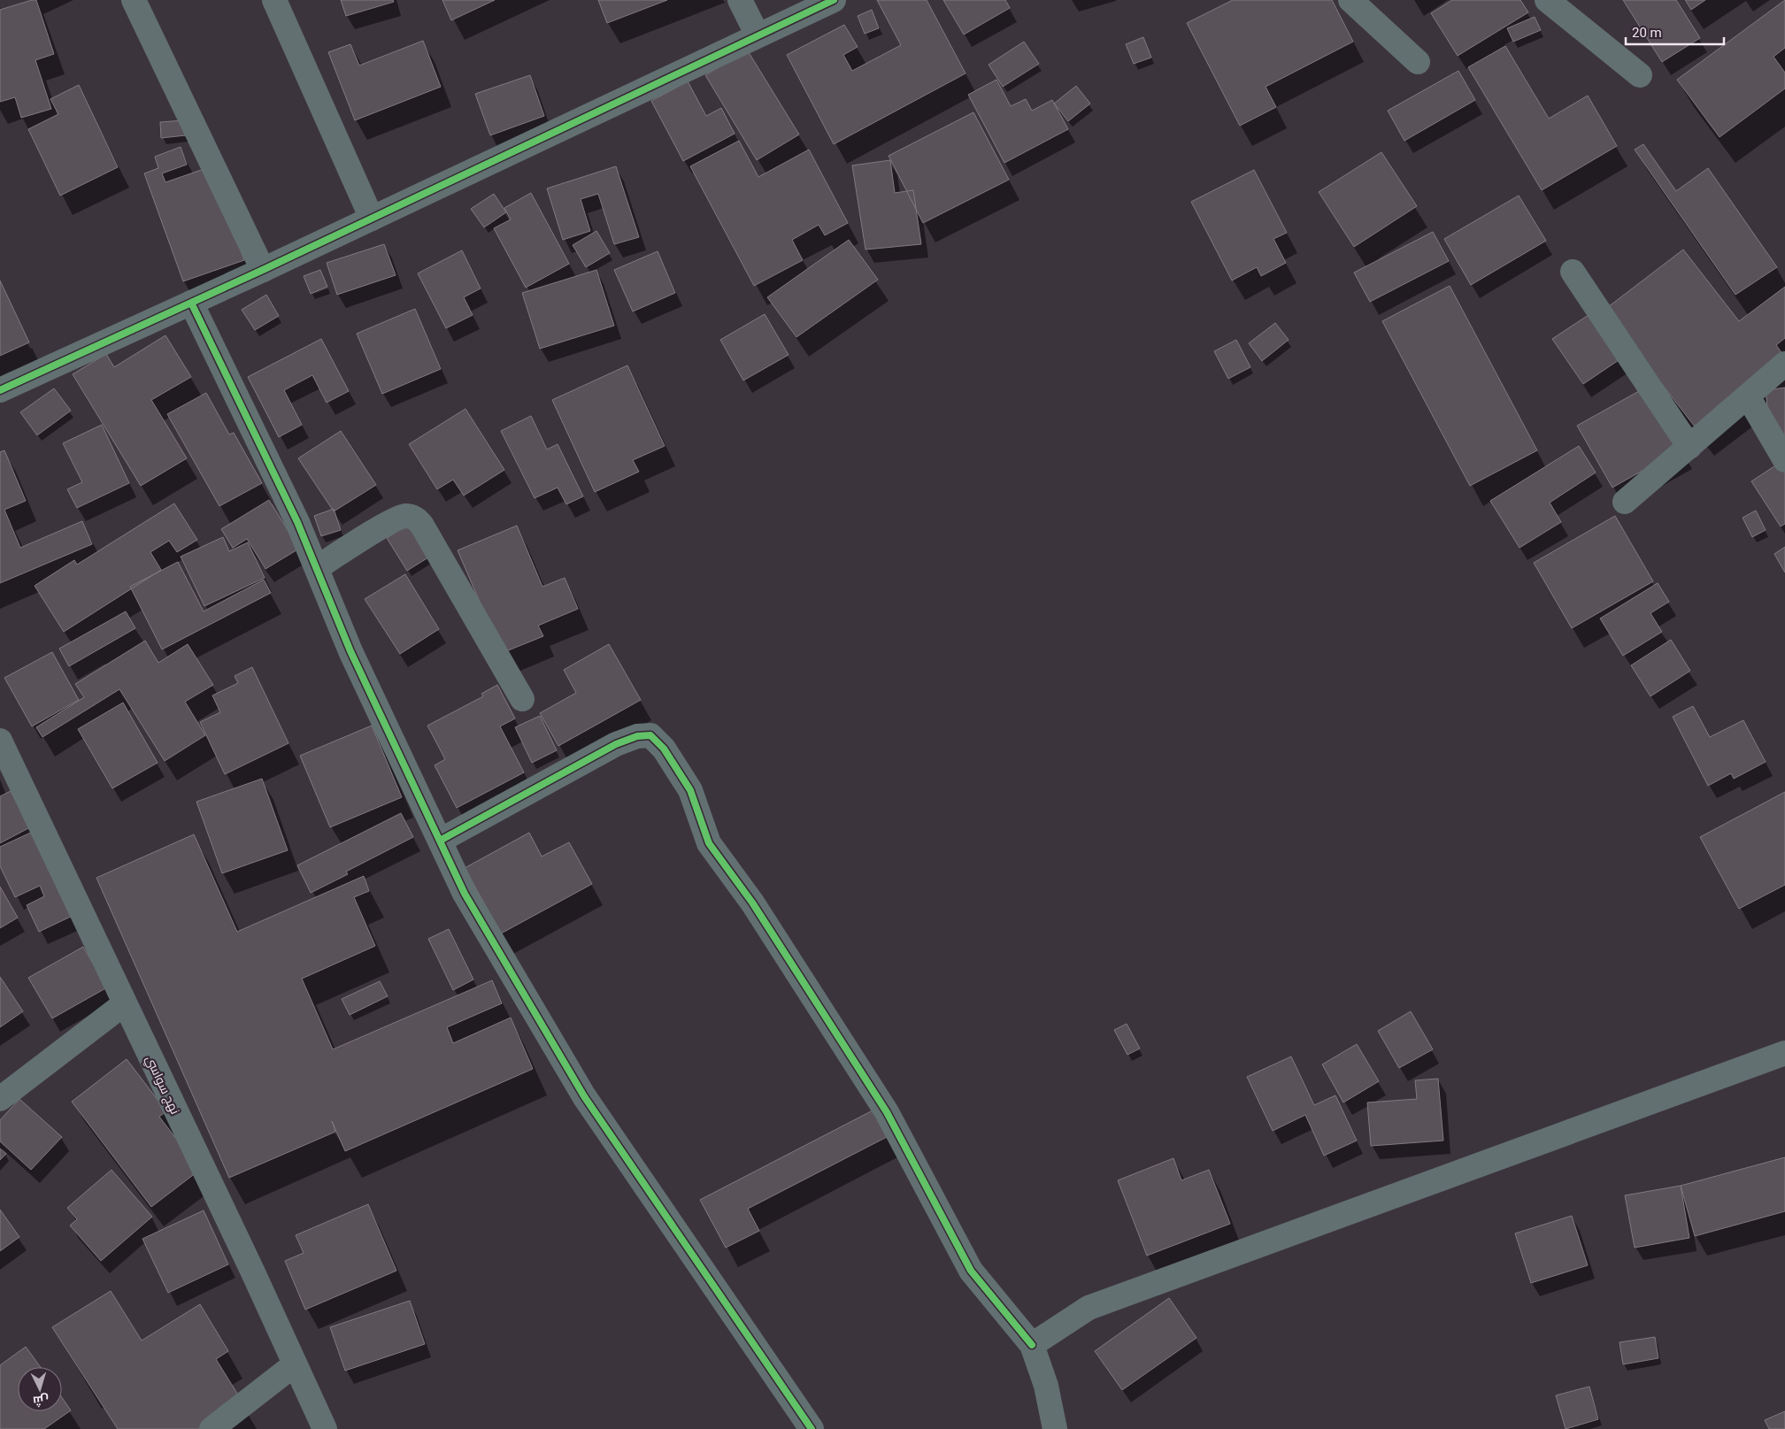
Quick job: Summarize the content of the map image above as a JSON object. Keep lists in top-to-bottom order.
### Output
{
  "streets": {
    "street": ["نهج سواسي"]
  },
  "scale_bar": "20 m",
  "north": "bottom"
}
